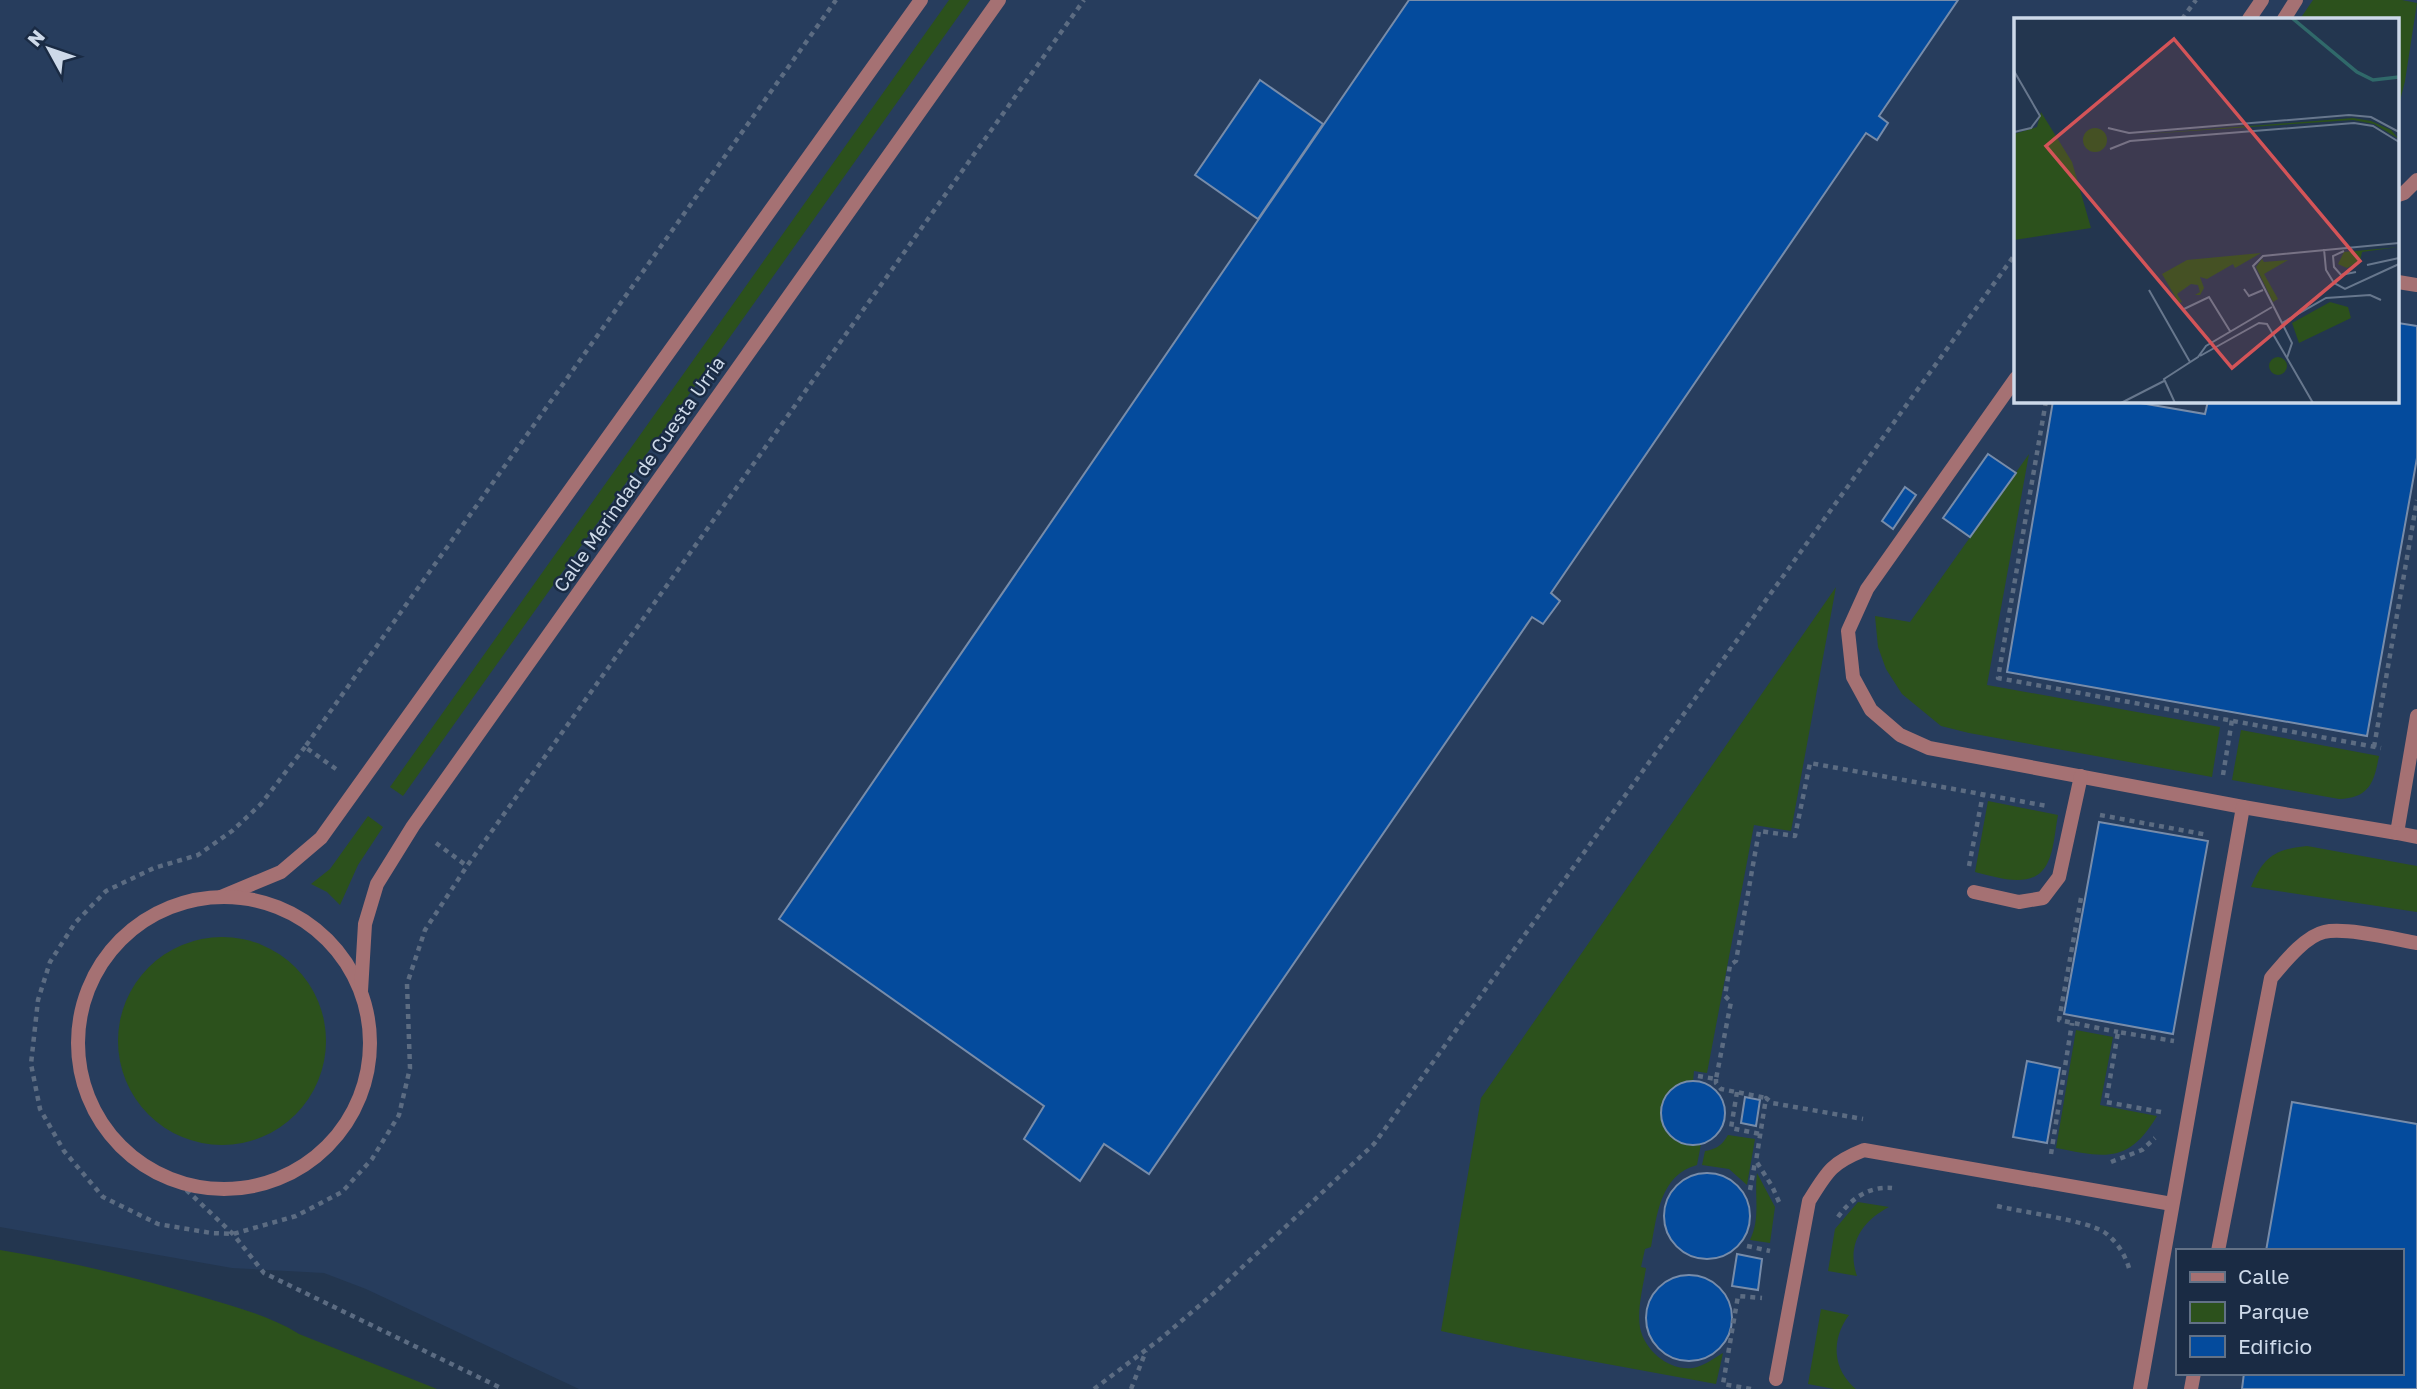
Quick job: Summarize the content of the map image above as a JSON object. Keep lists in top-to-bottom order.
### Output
{
  "streets": {
    "street": ["Calle Merindad de Cuesta Urria"]
  },
  "legend": ["Calle", "Parque", "Edificio"],
  "north": "top left"
}
